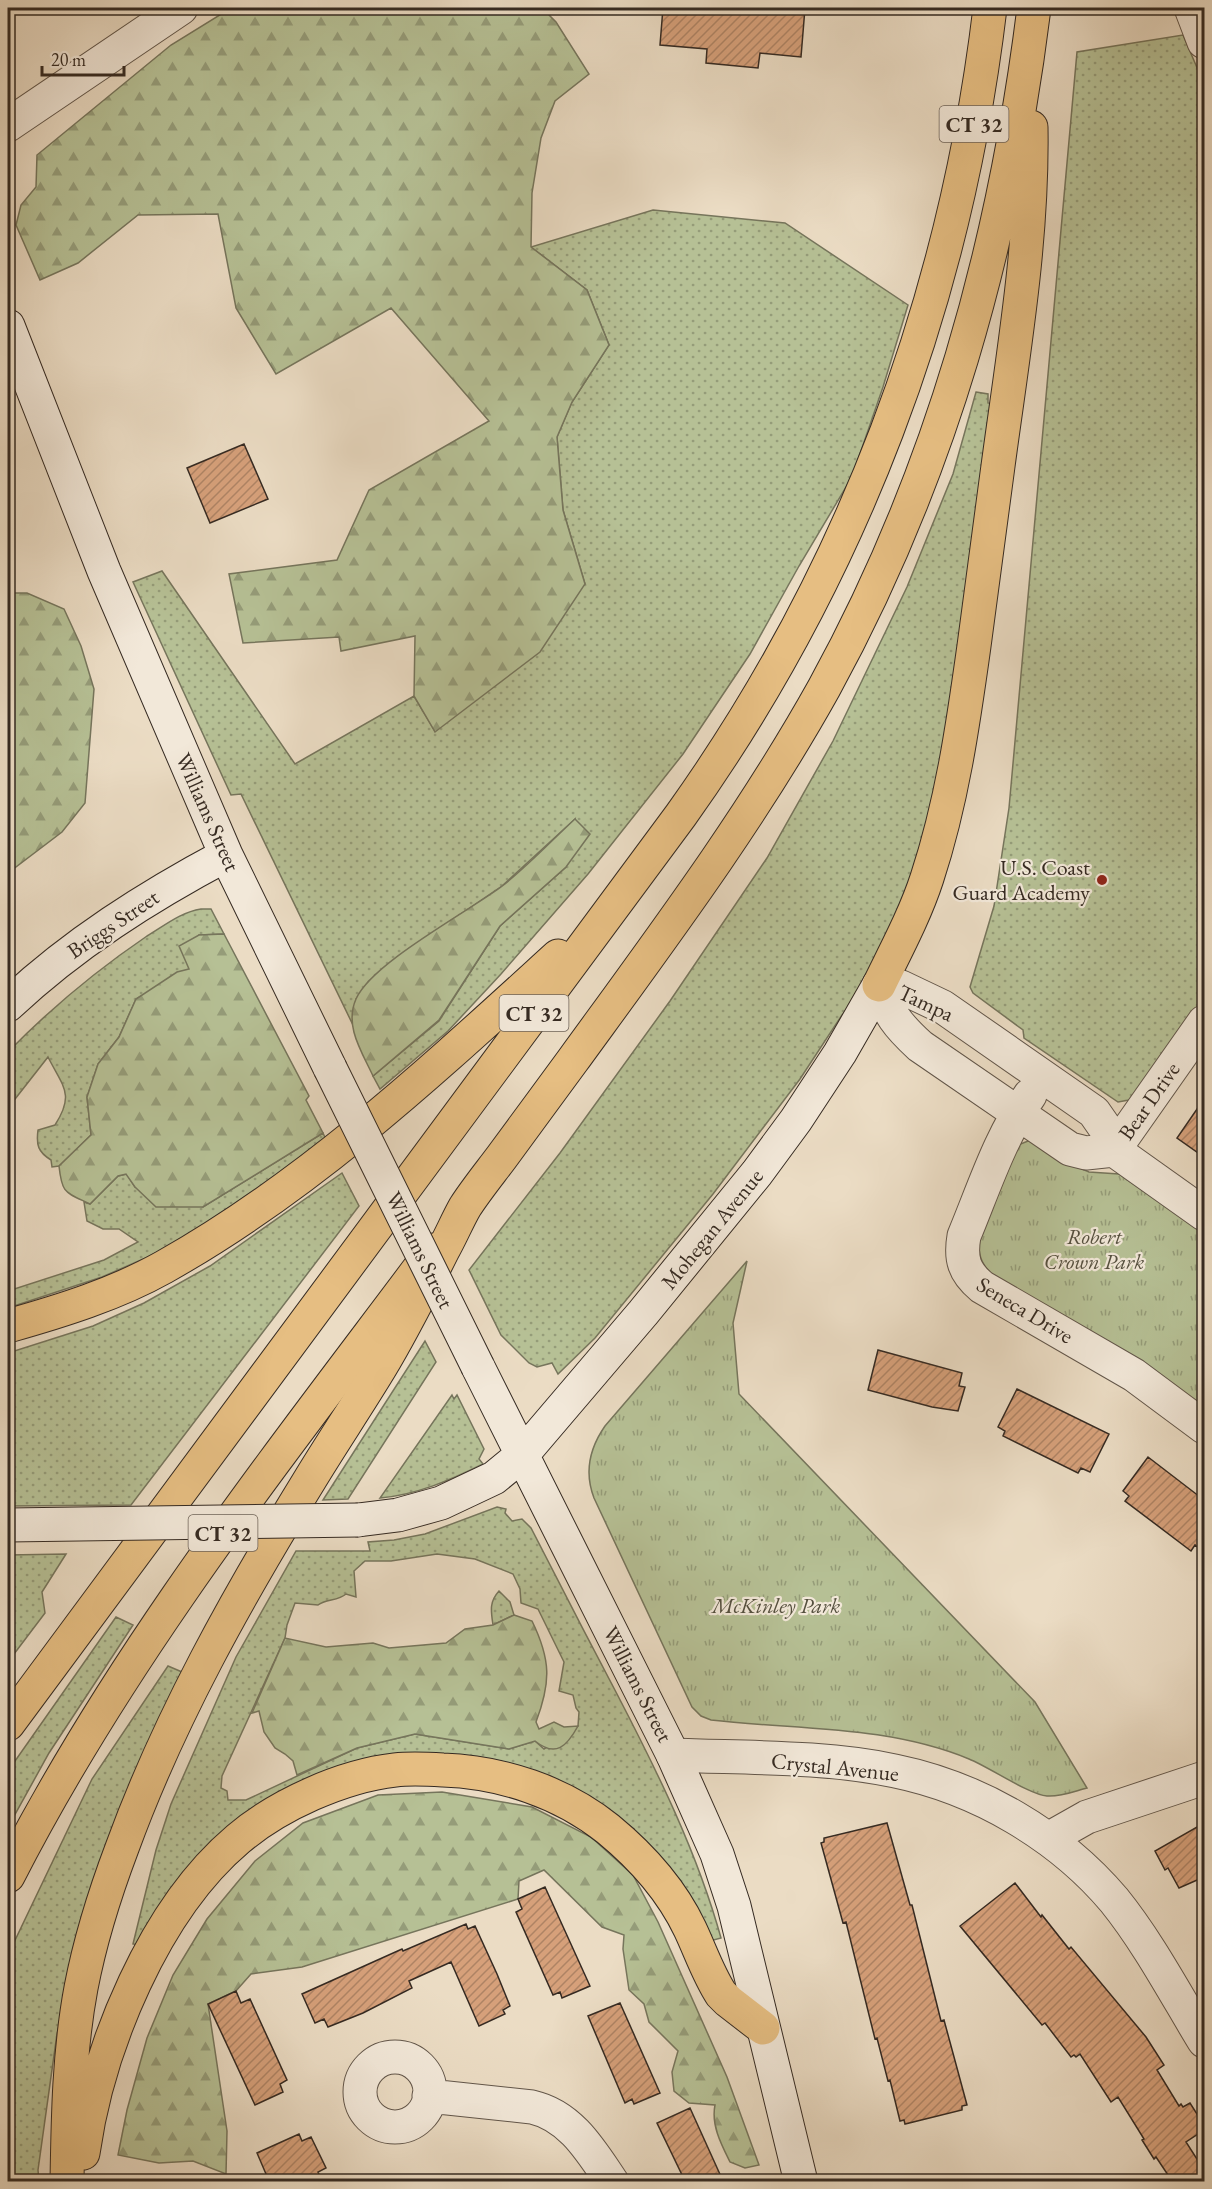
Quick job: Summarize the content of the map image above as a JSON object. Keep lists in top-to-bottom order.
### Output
{
  "streets": {
    "main road": ["CT 32"],
    "street": [
      "Williams Street",
      "Briggs Street",
      "Tampa",
      "Bear Drive",
      "Mohegan Avenue",
      "Seneca Drive",
      "Crystal Avenue"
    ]
  },
  "crossings": [
    ["Williams Street", "Briggs Street"],
    ["Williams Street", "Mohegan Avenue"],
    ["Williams Street", "Crystal Avenue"],
    ["Tampa", "Bear Drive"],
    ["Tampa", "Mohegan Avenue"],
    ["Tampa", "Seneca Drive"]
  ],
  "parks": ["Robert Crown Park", "McKinley Park"],
  "places": ["U.S. Coast Guard Academy"],
  "scale_bar": "20 m"
}
